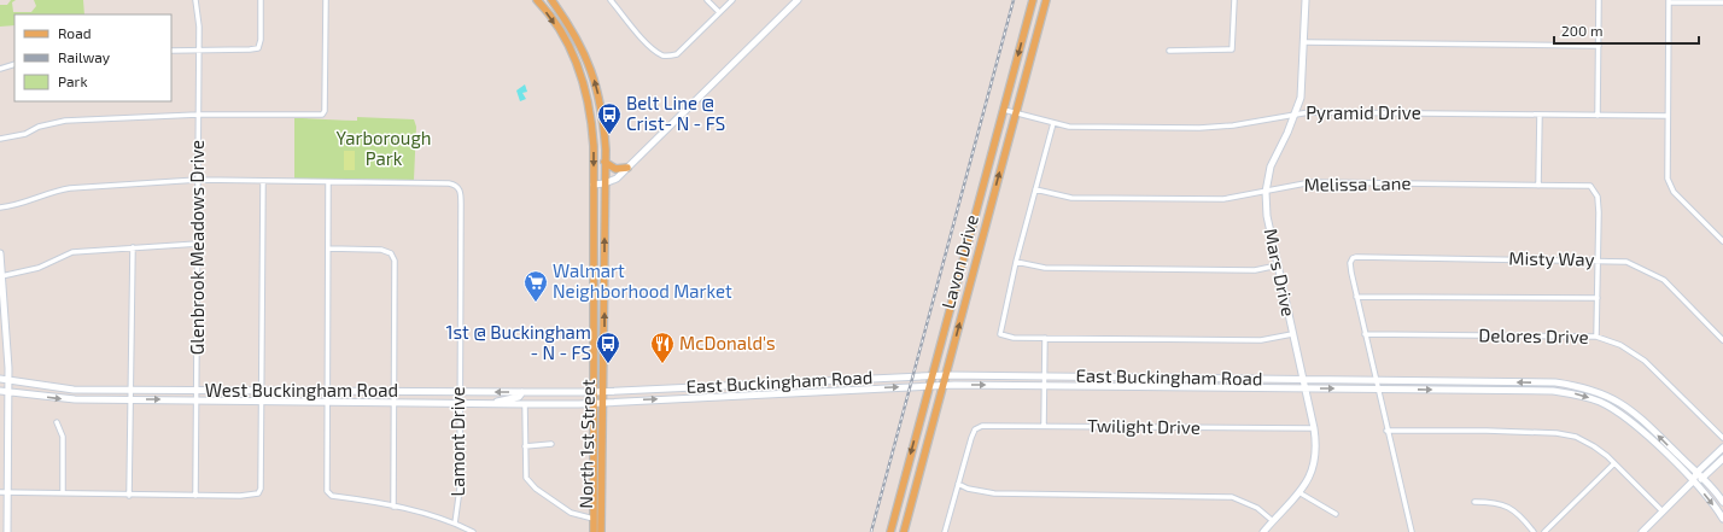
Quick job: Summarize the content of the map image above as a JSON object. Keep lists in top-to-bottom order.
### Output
{
  "streets": {
    "main road": [
      "Lavon Drive",
      "Mars Drive",
      "East Buckingham Road",
      "West Buckingham Road",
      "North 1st Street"
    ],
    "street": [
      "Pyramid Drive",
      "Melissa Lane",
      "Glenbrook Meadows Drive",
      "Misty Way",
      "Delores Drive",
      "Twilight Drive",
      "Lamont Drive"
    ]
  },
  "crossings": [
    ["Pyramid Drive", "Lavon Drive"],
    ["Pyramid Drive", "Mars Drive"],
    ["Melissa Lane", "Misty Way"],
    ["Melissa Lane", "Mars Drive"],
    ["Glenbrook Meadows Drive", "West Buckingham Road"],
    ["Lavon Drive", "East Buckingham Road"],
    ["Mars Drive", "East Buckingham Road"],
    ["Mars Drive", "Twilight Drive"],
    ["East Buckingham Road", "West Buckingham Road"],
    ["East Buckingham Road", "North 1st Street"],
    ["West Buckingham Road", "Lamont Drive"],
    ["West Buckingham Road", "North 1st Street"]
  ],
  "parks": ["Yarborough Park"],
  "places": {
    "bus stop": ["Belt Line @ Crist- N - FS", "1st @ Buckingham - N - FS"],
    "supermarket": ["Walmart Neighborhood Market"],
    "restaurant": ["McDonald's"]
  },
  "legend": ["Road", "Railway", "Park"],
  "scale_bar": "200 m"
}
